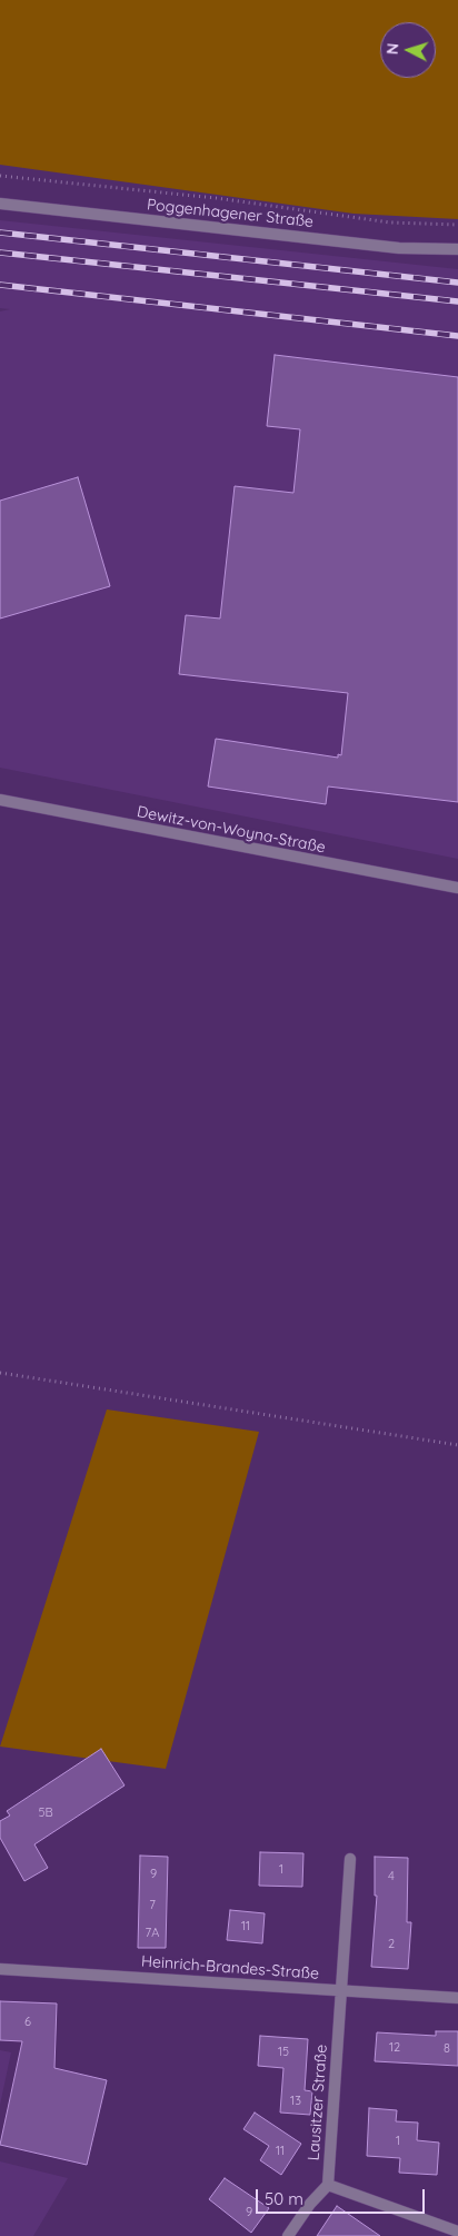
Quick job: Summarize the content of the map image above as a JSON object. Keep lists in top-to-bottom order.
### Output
{
  "streets": {
    "street": [
      "Poggenhagener Straße",
      "Dewitz-von-Woyna-Straße",
      "Heinrich-Brandes-Straße",
      "Lausitzer Straße"
    ]
  },
  "crossings": [
    ["Heinrich-Brandes-Straße", "Lausitzer Straße"]
  ],
  "house_numbers": [
    "5B",
    "1",
    "9",
    "4",
    "7",
    "11",
    "7A",
    "2",
    "6",
    "12",
    "8",
    "15",
    "13",
    "1",
    "11",
    "9"
  ],
  "scale_bar": "50 m",
  "north": "left"
}
